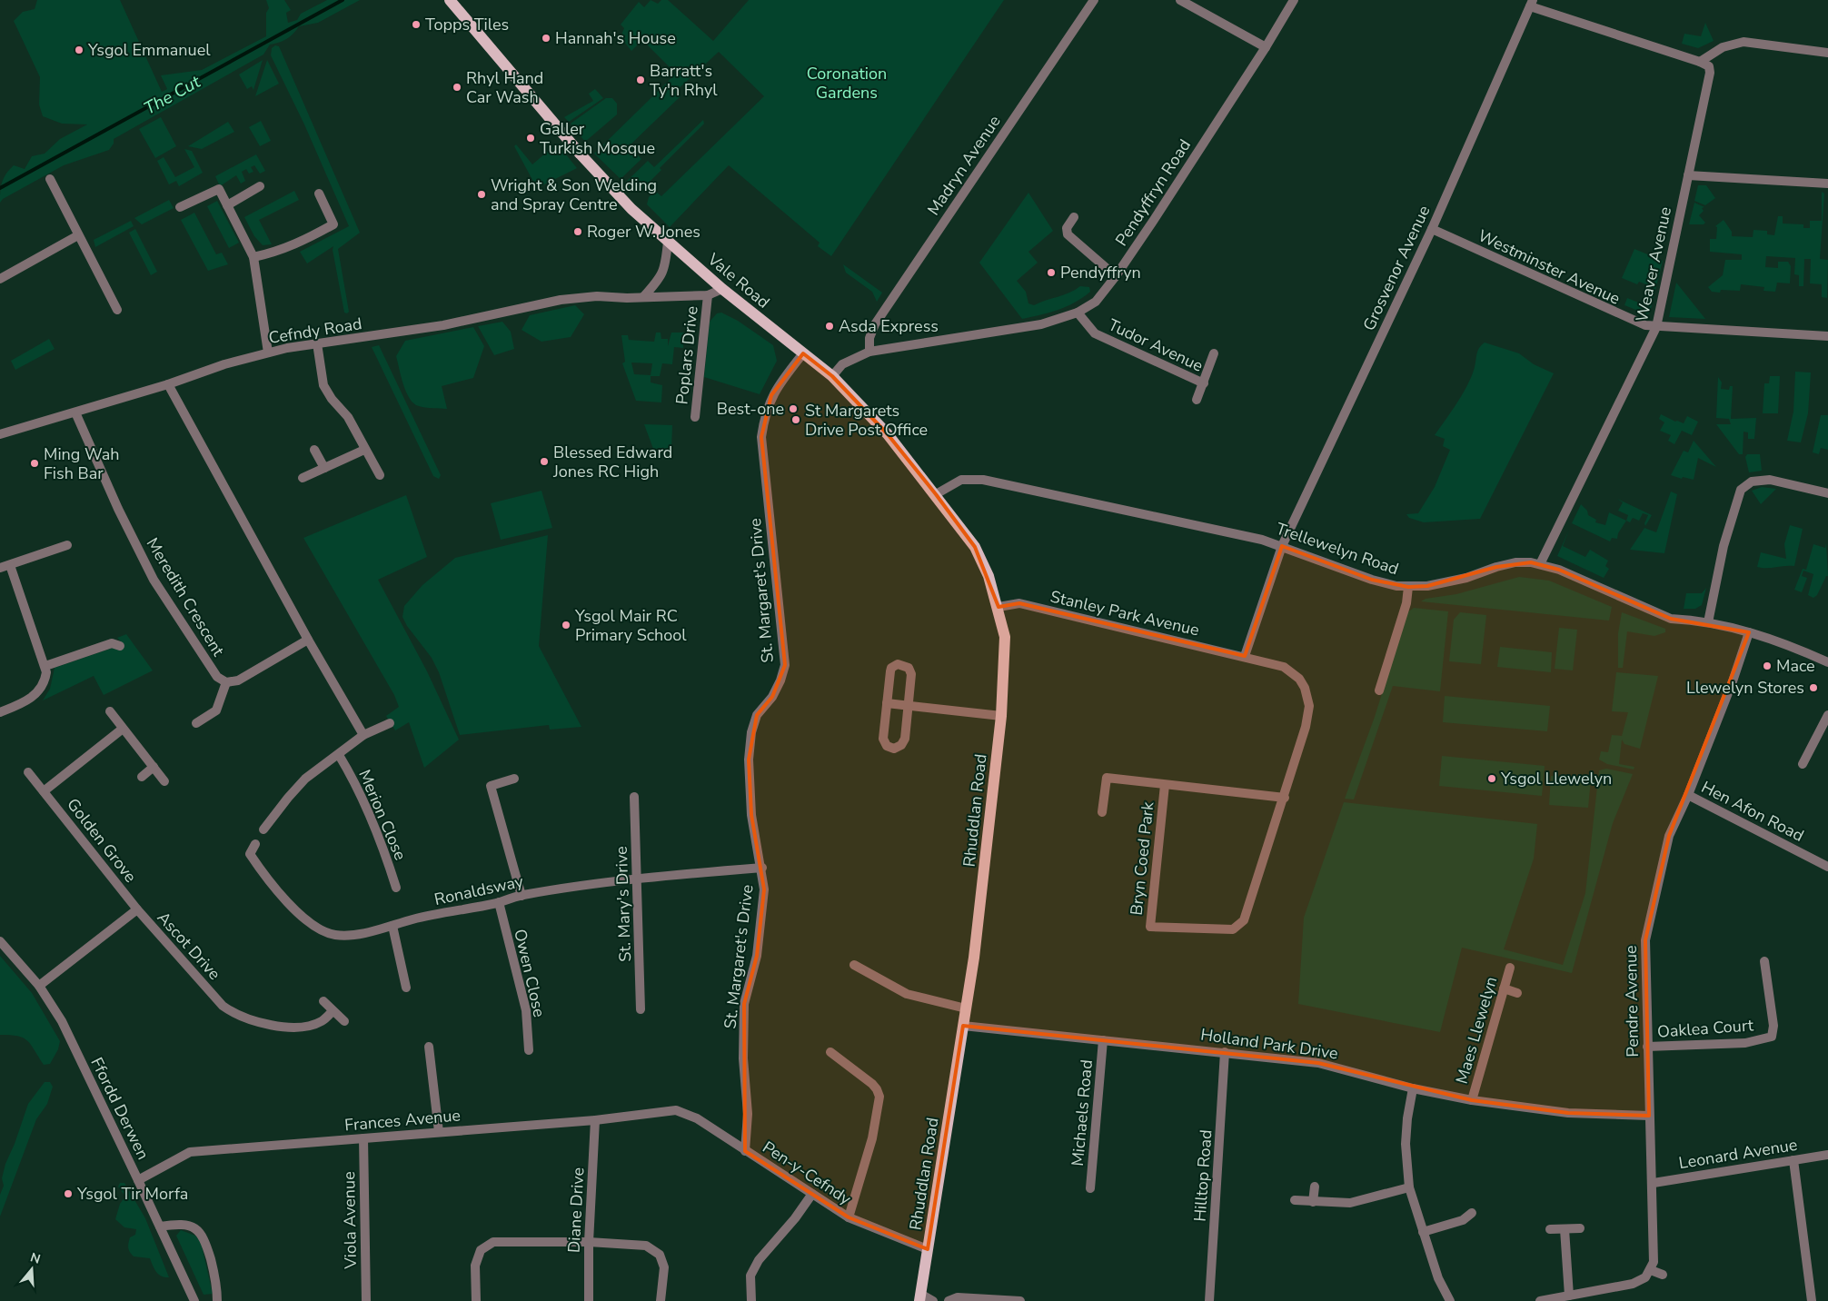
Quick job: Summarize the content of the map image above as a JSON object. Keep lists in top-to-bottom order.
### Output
{
  "streets": {
    "main road": ["Vale Road", "Rhuddlan Road"],
    "street": [
      "Madryn Avenue",
      "Pendyffryn Road",
      "Weaver Avenue",
      "Westminster Avenue",
      "Grosvenor Avenue",
      "Cefndy Road",
      "Tudor Avenue",
      "Poplars Drive",
      "Trellewelyn Road",
      "St. Margaret's Drive",
      "Meredith Crescent",
      "Stanley Park Avenue",
      "Hen Afon Road",
      "Merion Close",
      "Golden Grove",
      "Bryn Coed Park",
      "Ronaldsway",
      "St. Mary's Drive",
      "Ascot Drive",
      "Owen Close",
      "Pendre Avenue",
      "Oaklea Court",
      "Maes Llewelyn",
      "Holland Park Drive",
      "Ffordd Derwen",
      "Michaels Road",
      "Frances Avenue",
      "Leonard Avenue",
      "Pen-y-Cefndy",
      "Hilltop Road",
      "Diane Drive",
      "Viola Avenue"
    ]
  },
  "crossings": [
    ["Madryn Avenue", "Pendyffryn Road"],
    ["Pendyffryn Road", "Vale Road"],
    ["Pendyffryn Road", "Tudor Avenue"],
    ["Pendyffryn Road", "Rhuddlan Road"],
    ["Weaver Avenue", "Westminster Avenue"],
    ["Weaver Avenue", "Trellewelyn Road"],
    ["Westminster Avenue", "Grosvenor Avenue"],
    ["Grosvenor Avenue", "Trellewelyn Road"],
    ["Grosvenor Avenue", "Stanley Park Avenue"],
    ["Grosvenor Avenue", "Bryn Coed Park"],
    ["Vale Road", "Cefndy Road"],
    ["Vale Road", "St. Margaret's Drive"],
    ["Vale Road", "Rhuddlan Road"],
    ["Cefndy Road", "Poplars Drive"],
    ["Cefndy Road", "Meredith Crescent"],
    ["Trellewelyn Road", "Rhuddlan Road"],
    ["Trellewelyn Road", "Pendre Avenue"],
    ["St. Margaret's Drive", "Ronaldsway"],
    ["St. Margaret's Drive", "Pen-y-Cefndy"],
    ["Stanley Park Avenue", "Rhuddlan Road"],
    ["Stanley Park Avenue", "Bryn Coed Park"],
    ["Rhuddlan Road", "Holland Park Drive"],
    ["Rhuddlan Road", "Pen-y-Cefndy"],
    ["Hen Afon Road", "Pendre Avenue"],
    ["Golden Grove", "Ascot Drive"],
    ["Ronaldsway", "St. Mary's Drive"],
    ["Ronaldsway", "Owen Close"],
    ["Ascot Drive", "Ffordd Derwen"],
    ["Pendre Avenue", "Oaklea Court"],
    ["Pendre Avenue", "Holland Park Drive"],
    ["Pendre Avenue", "Leonard Avenue"],
    ["Maes Llewelyn", "Holland Park Drive"],
    ["Holland Park Drive", "Michaels Road"],
    ["Holland Park Drive", "Hilltop Road"],
    ["Ffordd Derwen", "Frances Avenue"],
    ["Frances Avenue", "Pen-y-Cefndy"],
    ["Frances Avenue", "Diane Drive"],
    ["Frances Avenue", "Viola Avenue"]
  ],
  "water": ["The Cut"],
  "parks": ["Coronation Gardens"],
  "places": [
    "Topps Tiles",
    "Hannah's House",
    "Ysgol Emmanuel",
    "Barratt's Ty'n Rhyl",
    "Rhyl Hand Car Wash",
    "Galler Turkish Mosque",
    "Wright & Son Welding and Spray Centre",
    "Roger W. Jones",
    "Pendyffryn",
    "Asda Express",
    "Best-one",
    "St Margarets Drive Post Office",
    "Blessed Edward Jones RC High",
    "Ming Wah Fish Bar",
    "Ysgol Mair RC Primary School",
    "Mace",
    "Llewelyn Stores",
    "Ysgol Llewelyn",
    "Ysgol Tir Morfa"
  ],
  "north": "top"
}
